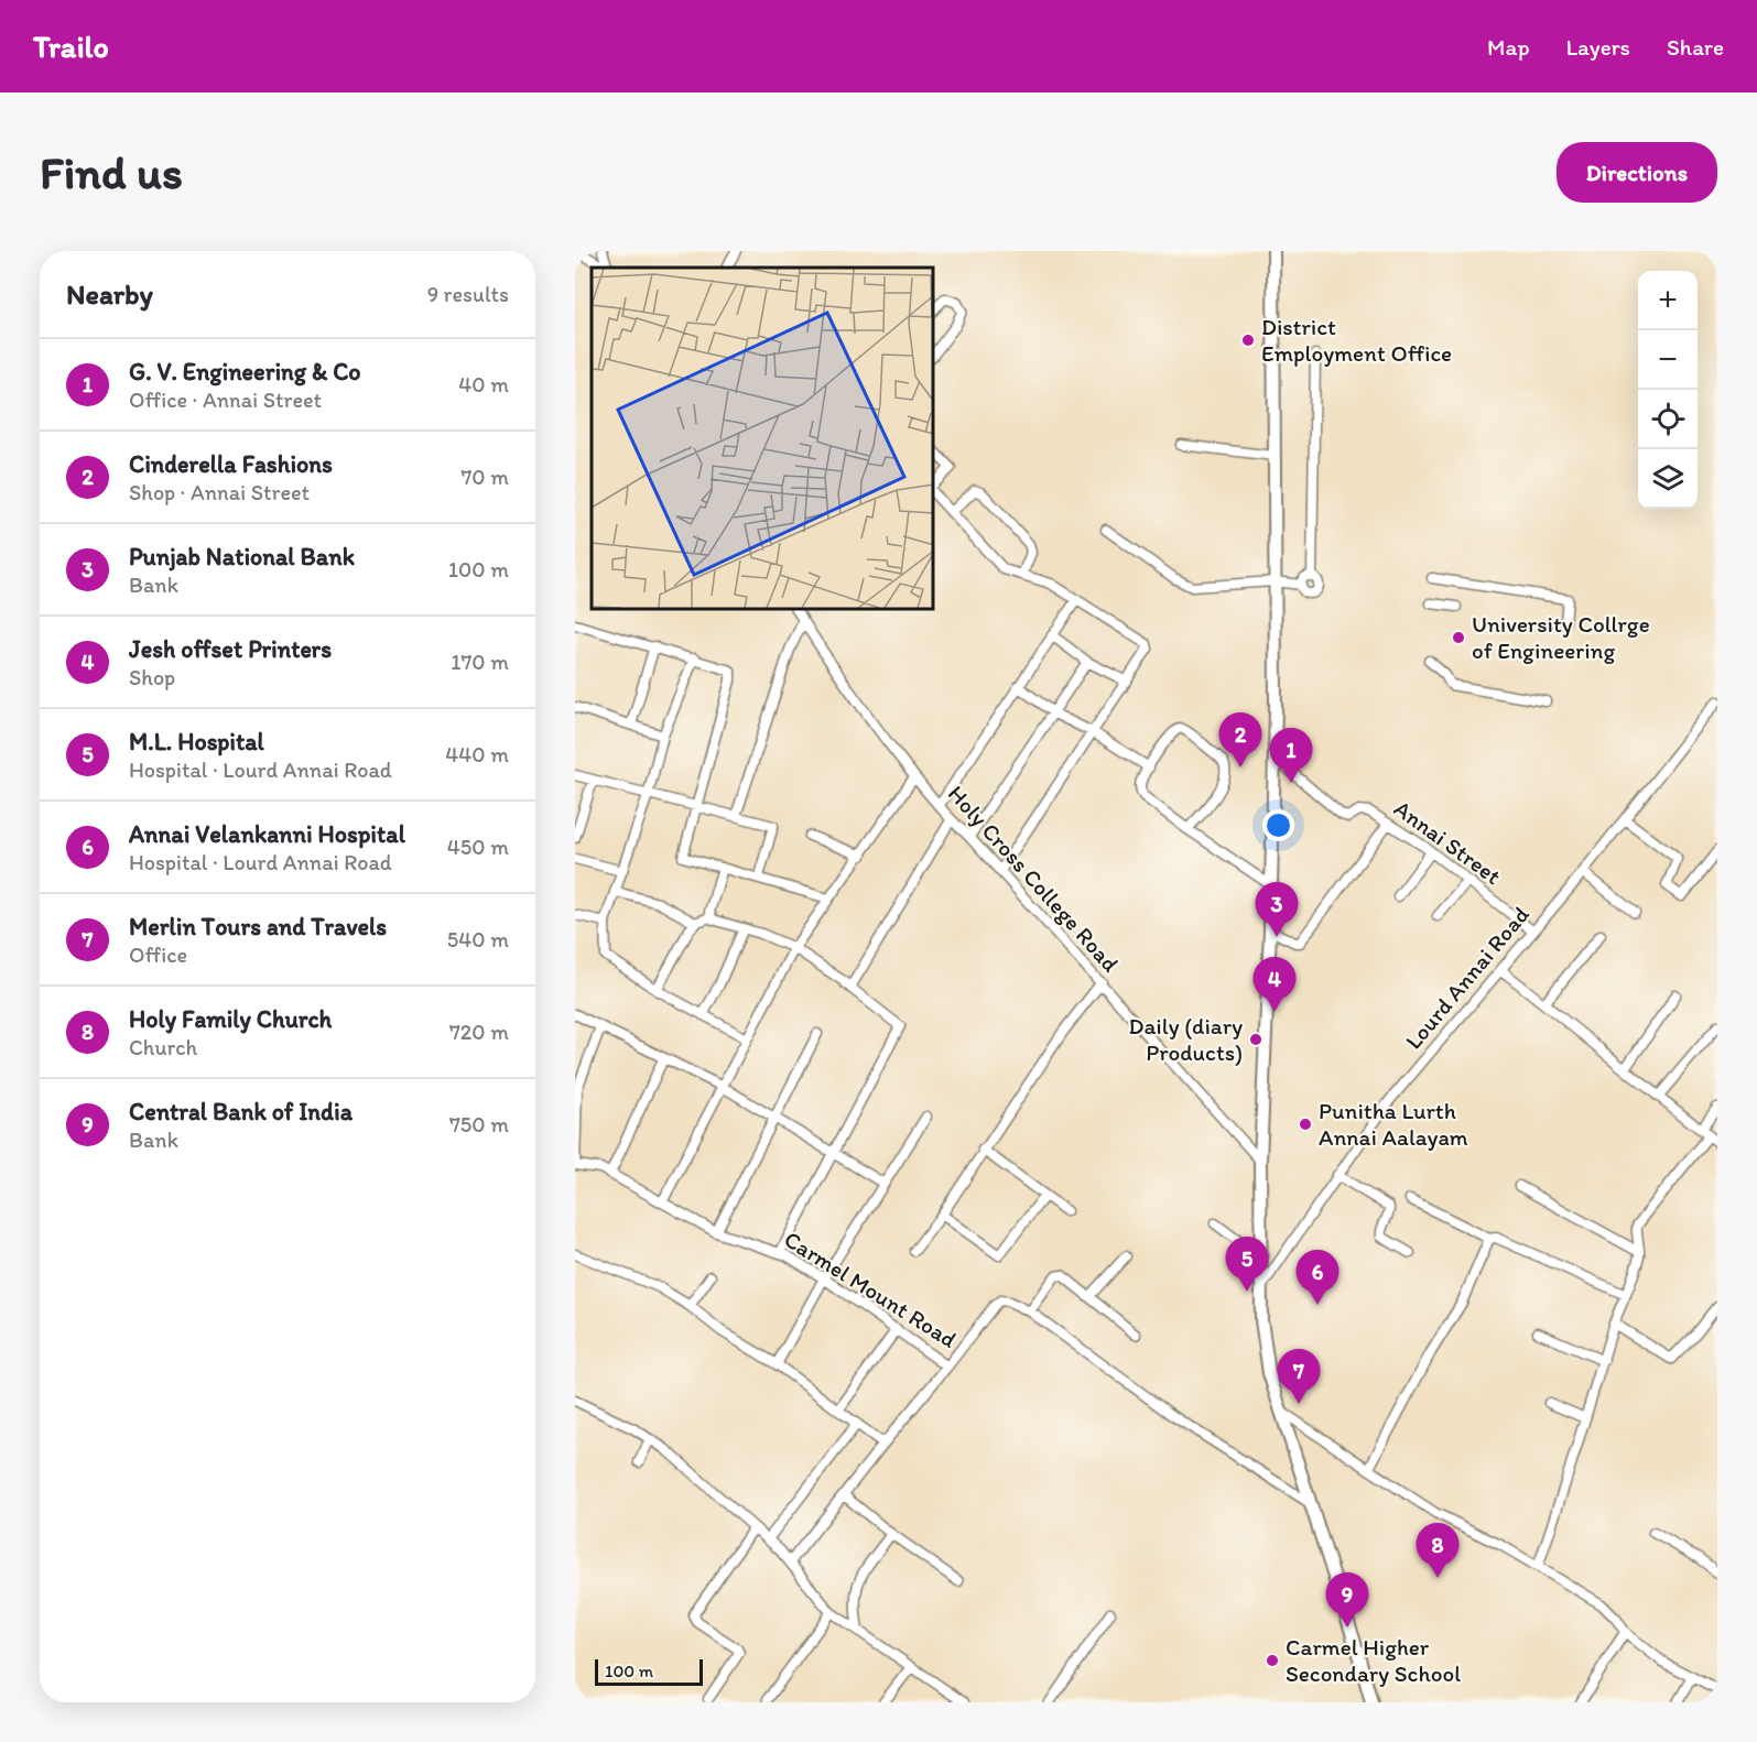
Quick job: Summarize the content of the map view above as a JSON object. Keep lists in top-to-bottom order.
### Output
{
  "streets": {
    "street": [
      "Annai Street",
      "Holy Cross College Road",
      "Lourd Annai Road",
      "Carmel Mount Road"
    ]
  },
  "crossings": [
    ["Annai Street", "Lourd Annai Road"]
  ],
  "places": [
    "District Employment Office",
    "University Collrge of Engineering",
    "Daily (diary Products)",
    "Punitha Lurth Annai Aalayam",
    "Carmel Higher Secondary School"
  ],
  "scale_bar": "100 m",
  "page": {
    "header": "Trailo",
    "nav": ["Map", "Layers", "Share"],
    "buttons": "Directions",
    "title": "Find us",
    "heading": ["Nearby", "9 results"],
    "map_buttons": ["+", "−"],
    "list": [
      {
        "mark": "1",
        "name": "G. V. Engineering & Co",
        "note": "Office · Annai Street",
        "value": "40 m"
      },
      {
        "mark": "2",
        "name": "Cinderella Fashions",
        "note": "Shop · Annai Street",
        "value": "70 m"
      },
      {
        "mark": "3",
        "name": "Punjab National Bank",
        "note": "Bank",
        "value": "100 m"
      },
      {
        "mark": "4",
        "name": "Jesh offset Printers",
        "note": "Shop",
        "value": "170 m"
      },
      {
        "mark": "5",
        "name": "M.L. Hospital",
        "note": "Hospital · Lourd Annai Road",
        "value": "440 m"
      },
      {
        "mark": "6",
        "name": "Annai Velankanni Hospital",
        "note": "Hospital · Lourd Annai Road",
        "value": "450 m"
      },
      {
        "mark": "7",
        "name": "Merlin Tours and Travels",
        "note": "Office",
        "value": "540 m"
      },
      {
        "mark": "8",
        "name": "Holy Family Church",
        "note": "Church",
        "value": "720 m"
      },
      {
        "mark": "9",
        "name": "Central Bank of India",
        "note": "Bank",
        "value": "750 m"
      }
    ],
    "pins": [
      "2",
      "1",
      "3",
      "4",
      "5",
      "6",
      "7",
      "8",
      "9"
    ],
    "scale": "100 m"
  }
}
